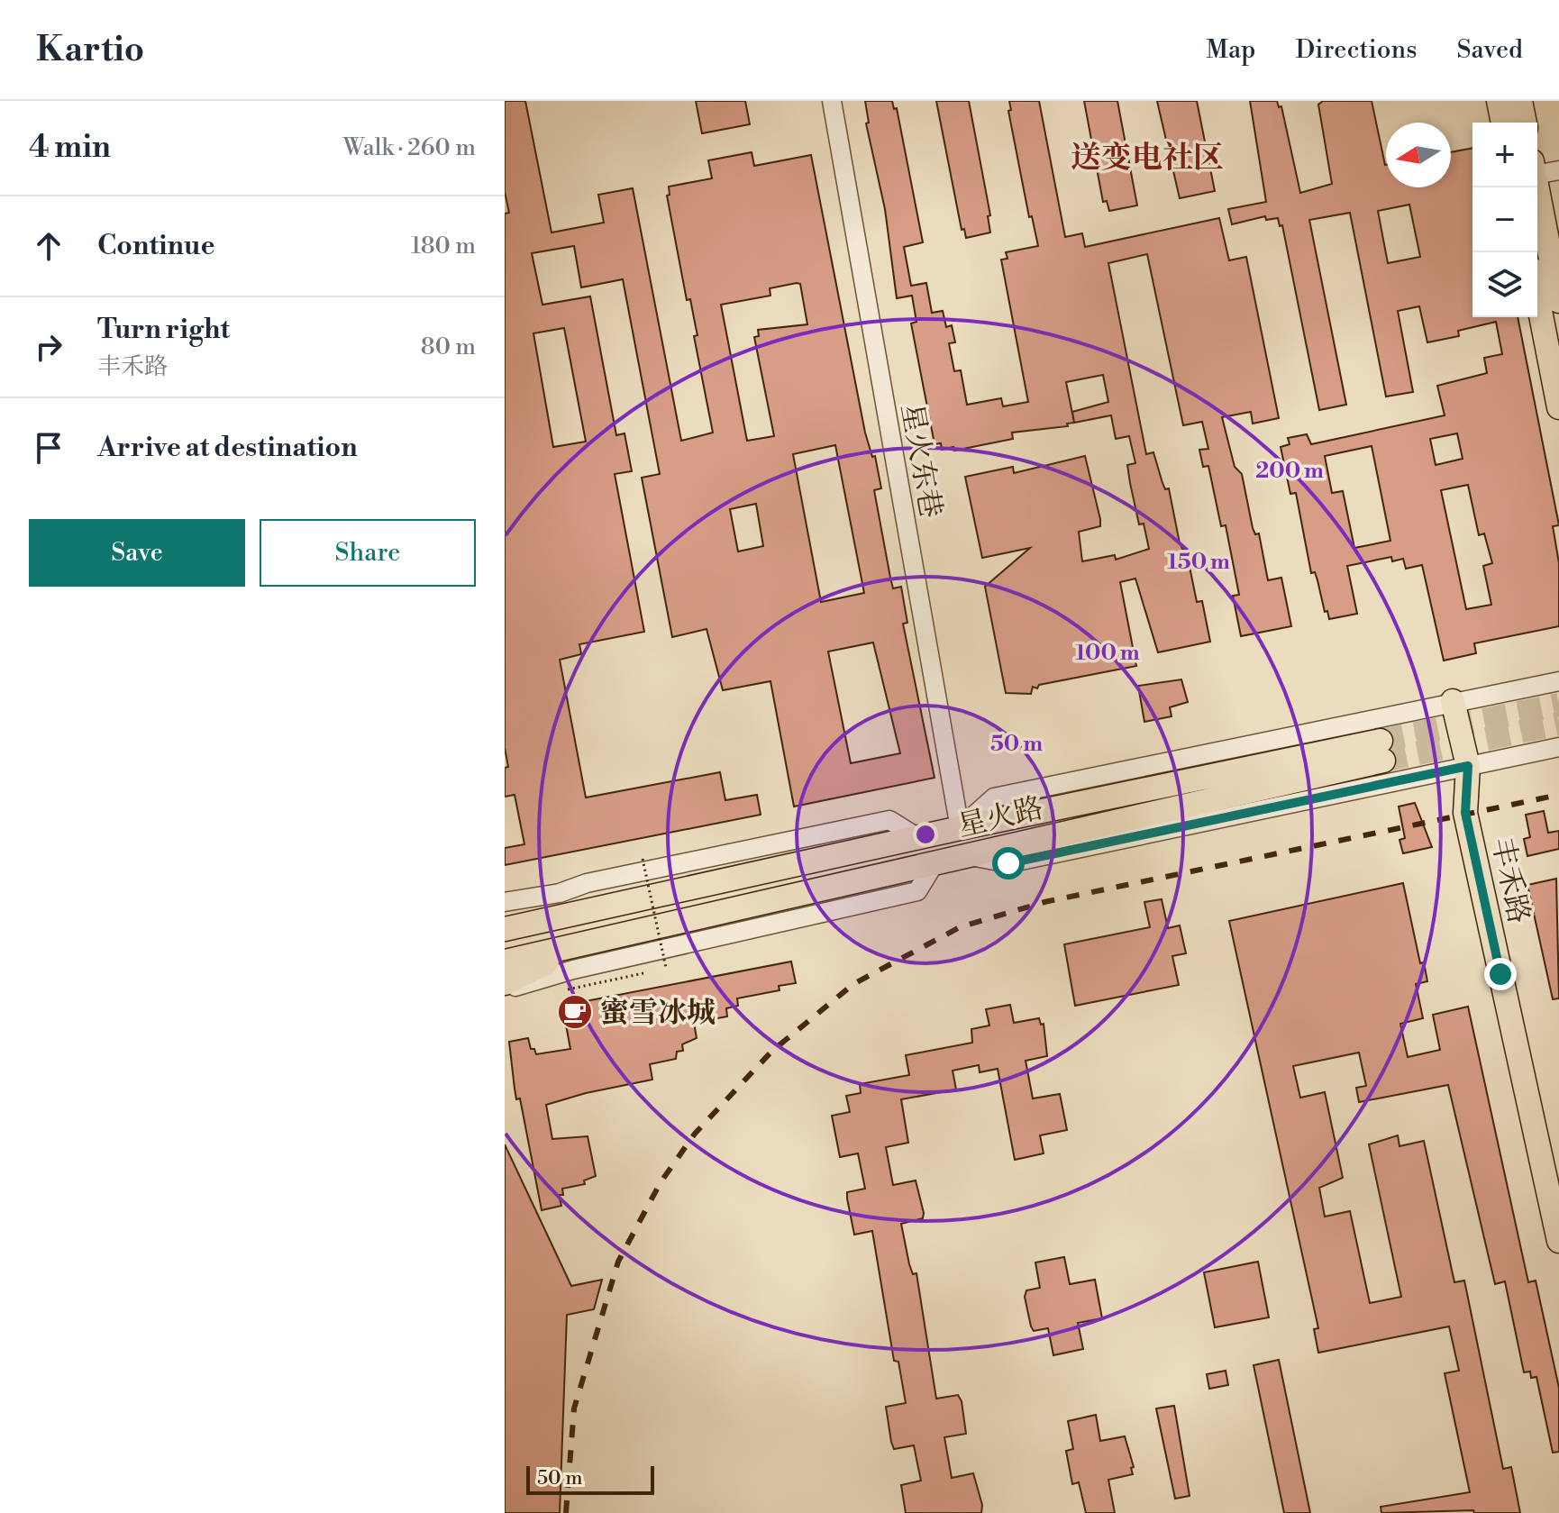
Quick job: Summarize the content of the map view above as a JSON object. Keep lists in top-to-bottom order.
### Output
{
  "streets": {
    "main road": ["星火路", "丰禾路"],
    "street": ["星火东巷"]
  },
  "crossings": [
    ["星火东巷", "星火路"]
  ],
  "districts": ["送变电社区"],
  "places": {
    "cafe": ["蜜雪冰城"]
  },
  "scale_bar": "50 m",
  "north": "left",
  "page": {
    "header": "Kartio",
    "nav": ["Map", "Directions", "Saved"],
    "heading": ["4 min", "Walk · 260 m"],
    "map_buttons": ["+", "−"],
    "list": [
      ["Continue", "180 m"],
      ["Turn right", "丰禾路", "80 m"],
      "Arrive at destination"
    ],
    "buttons": ["Save", "Share"],
    "scale": "50 m"
  },
  "rings": [
    "200 m",
    "150 m",
    "100 m",
    "50 m"
  ]
}
